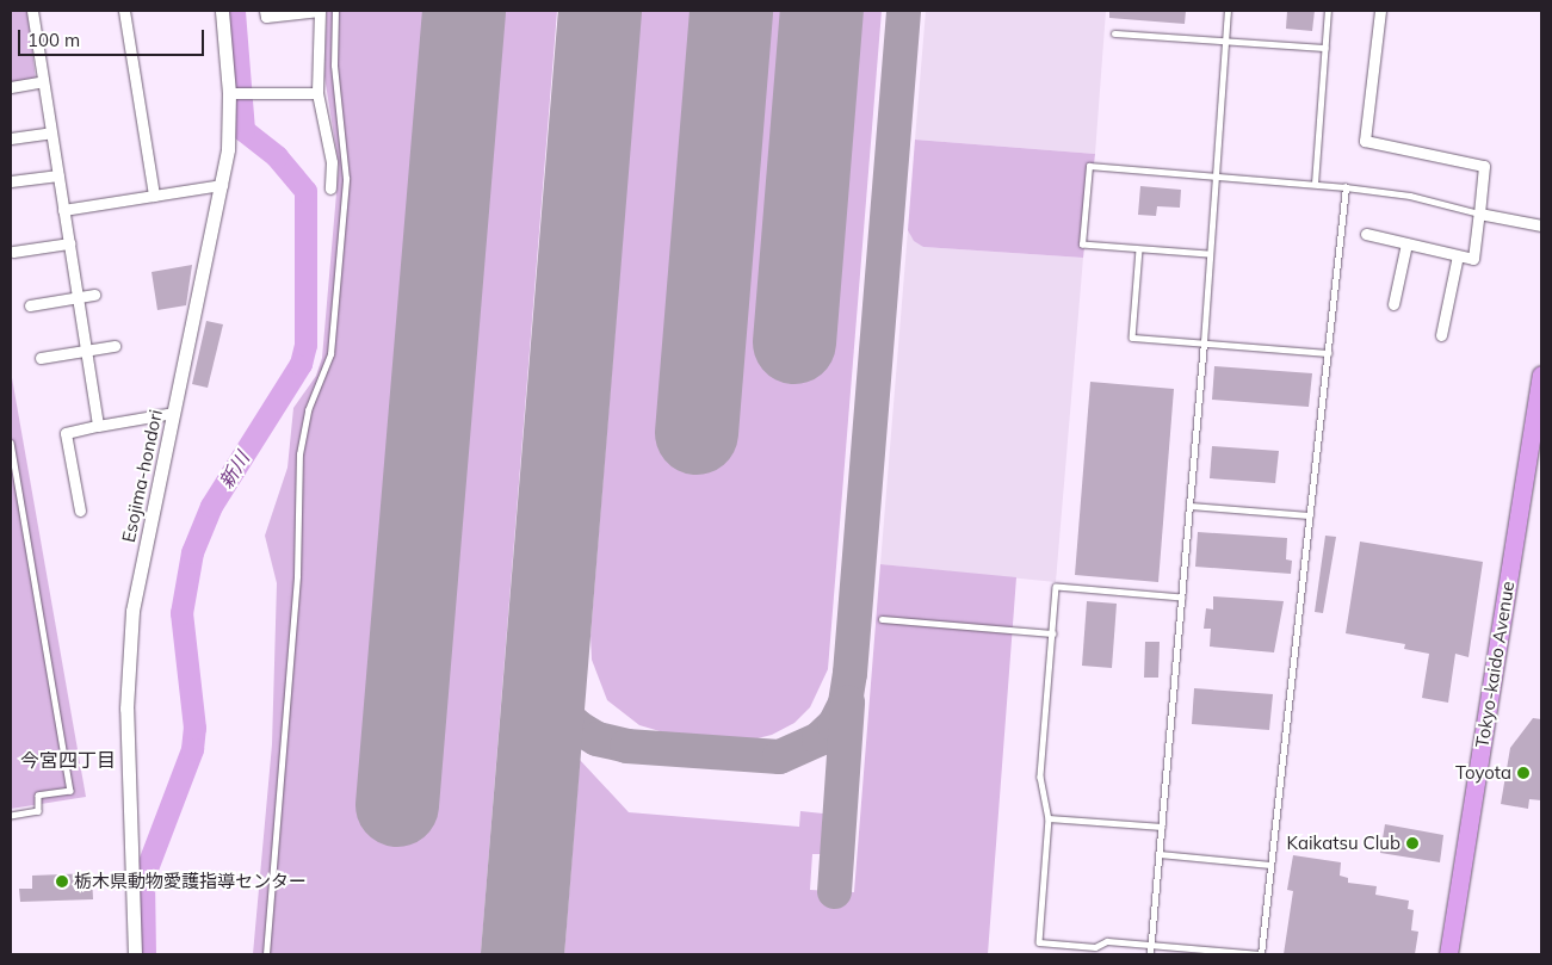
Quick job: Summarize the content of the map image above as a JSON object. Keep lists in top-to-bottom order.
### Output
{
  "streets": {
    "highway": ["Tokyo-kaido Avenue"],
    "street": ["Esojima-hondori"]
  },
  "districts": ["今宮四丁目"],
  "water": ["新川"],
  "places": ["Toyota", "Kaikatsu Club", "栃木県動物愛護指導センター"],
  "scale_bar": "100 m"
}
